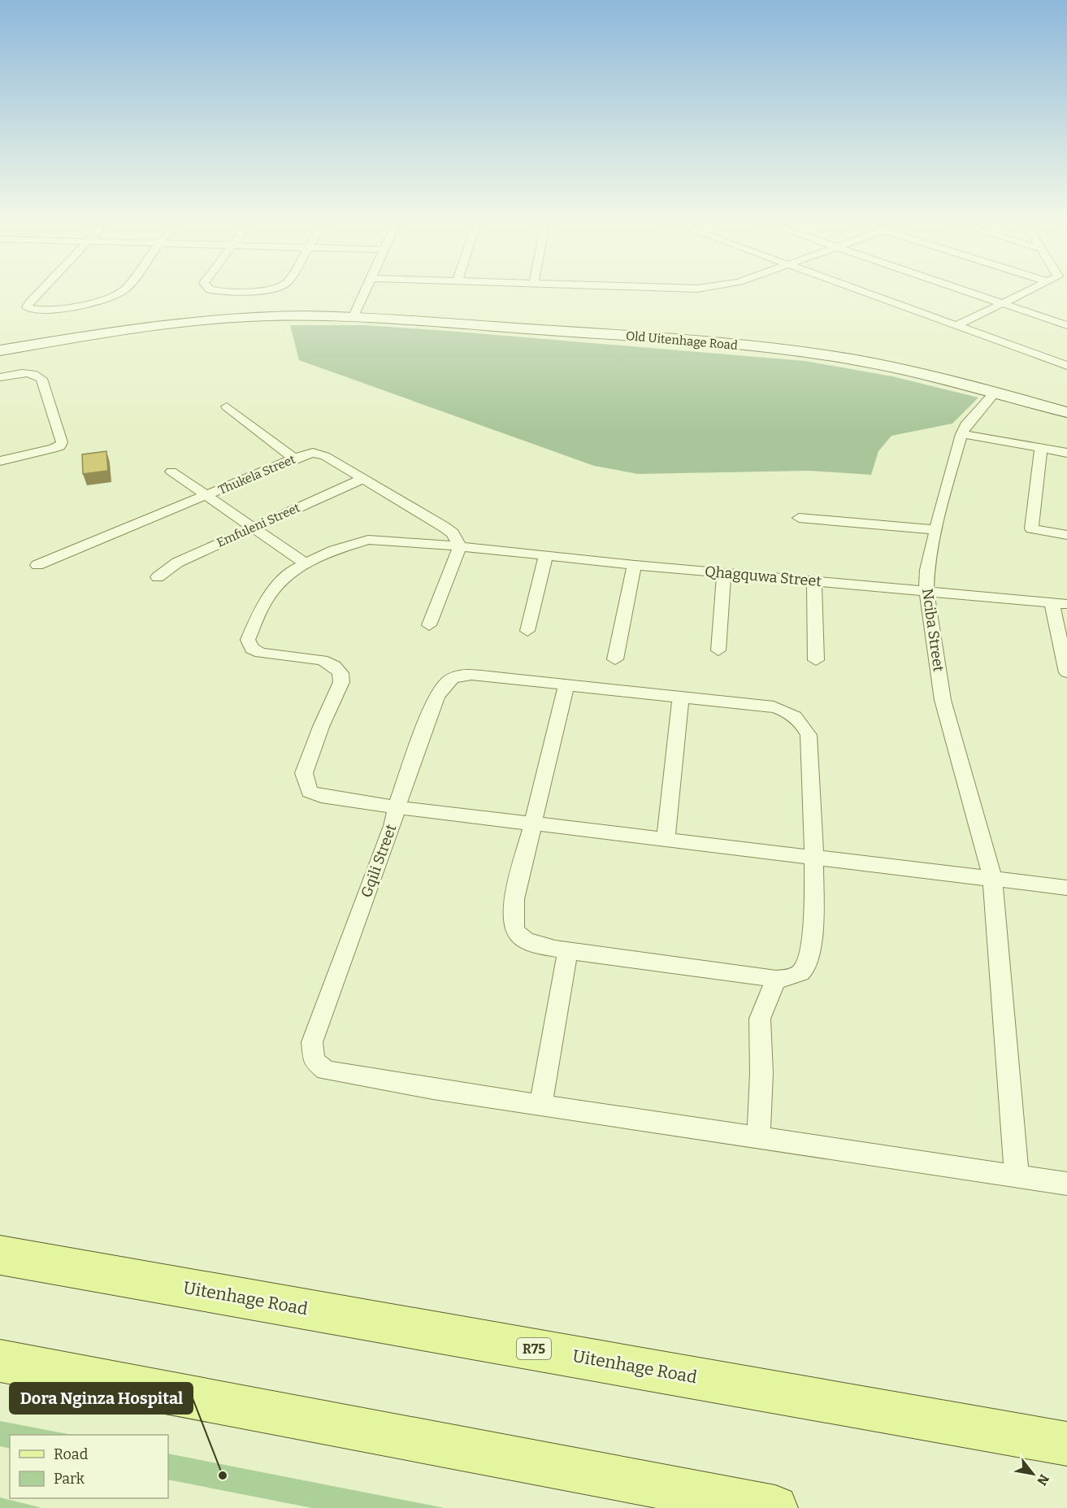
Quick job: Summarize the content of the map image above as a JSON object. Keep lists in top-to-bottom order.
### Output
{
  "streets": {
    "main road": ["Uitenhage Road", "R75"],
    "street": [
      "Old Uitenhage Road",
      "Thukela Street",
      "Emfuleni Street",
      "Qhagquwa Street",
      "Nciba Street",
      "Gqili Street"
    ]
  },
  "crossings": [
    ["Old Uitenhage Road", "Nciba Street"],
    ["Thukela Street", "Emfuleni Street"],
    ["Thukela Street", "Qhagquwa Street"],
    ["Thukela Street", "Gqili Street"],
    ["Qhagquwa Street", "Nciba Street"],
    ["Qhagquwa Street", "Gqili Street"],
    ["Nciba Street", "Gqili Street"]
  ],
  "places": ["Dora Nginza Hospital"],
  "legend": ["Road", "Park"],
  "north": "bottom right"
}
